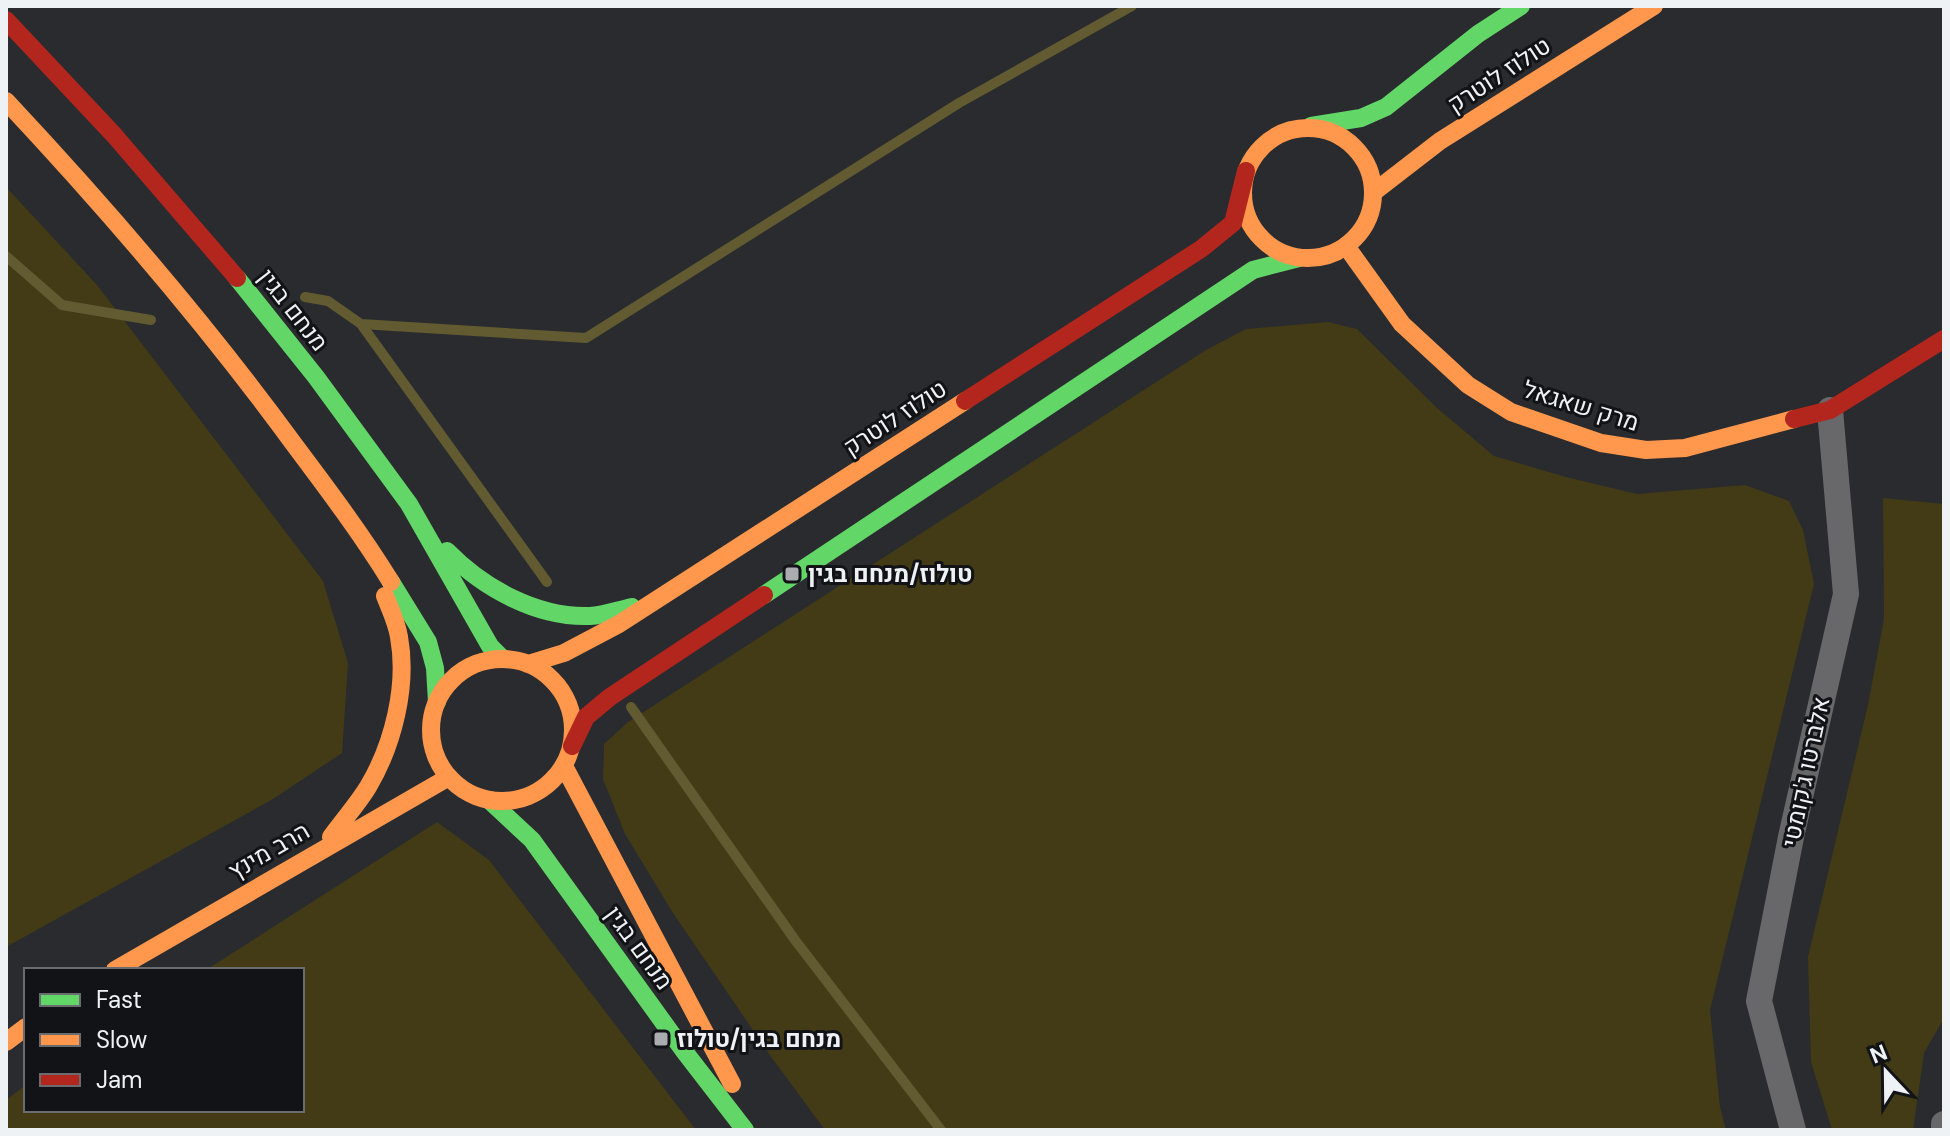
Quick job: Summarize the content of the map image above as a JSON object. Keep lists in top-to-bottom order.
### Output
{
  "streets": {
    "main road": [
      "טולוז לוטרק",
      "מנחם בגין",
      "מרק שאגאל",
      "הרב מינץ"
    ],
    "street": ["אלברטו ג'קומטי"]
  },
  "crossings": [
    ["טולוז לוטרק", "מנחם בגין"],
    ["טולוז לוטרק", "מרק שאגאל"],
    ["טולוז לוטרק", "הרב מינץ"],
    ["מנחם בגין", "הרב מינץ"],
    ["מרק שאגאל", "אלברטו ג'קומטי"]
  ],
  "places": {
    "transit": ["טולוז/מנחם בגין", "מנחם בגין/טולוז"]
  },
  "legend": ["Fast", "Slow", "Jam"],
  "north": "top"
}
